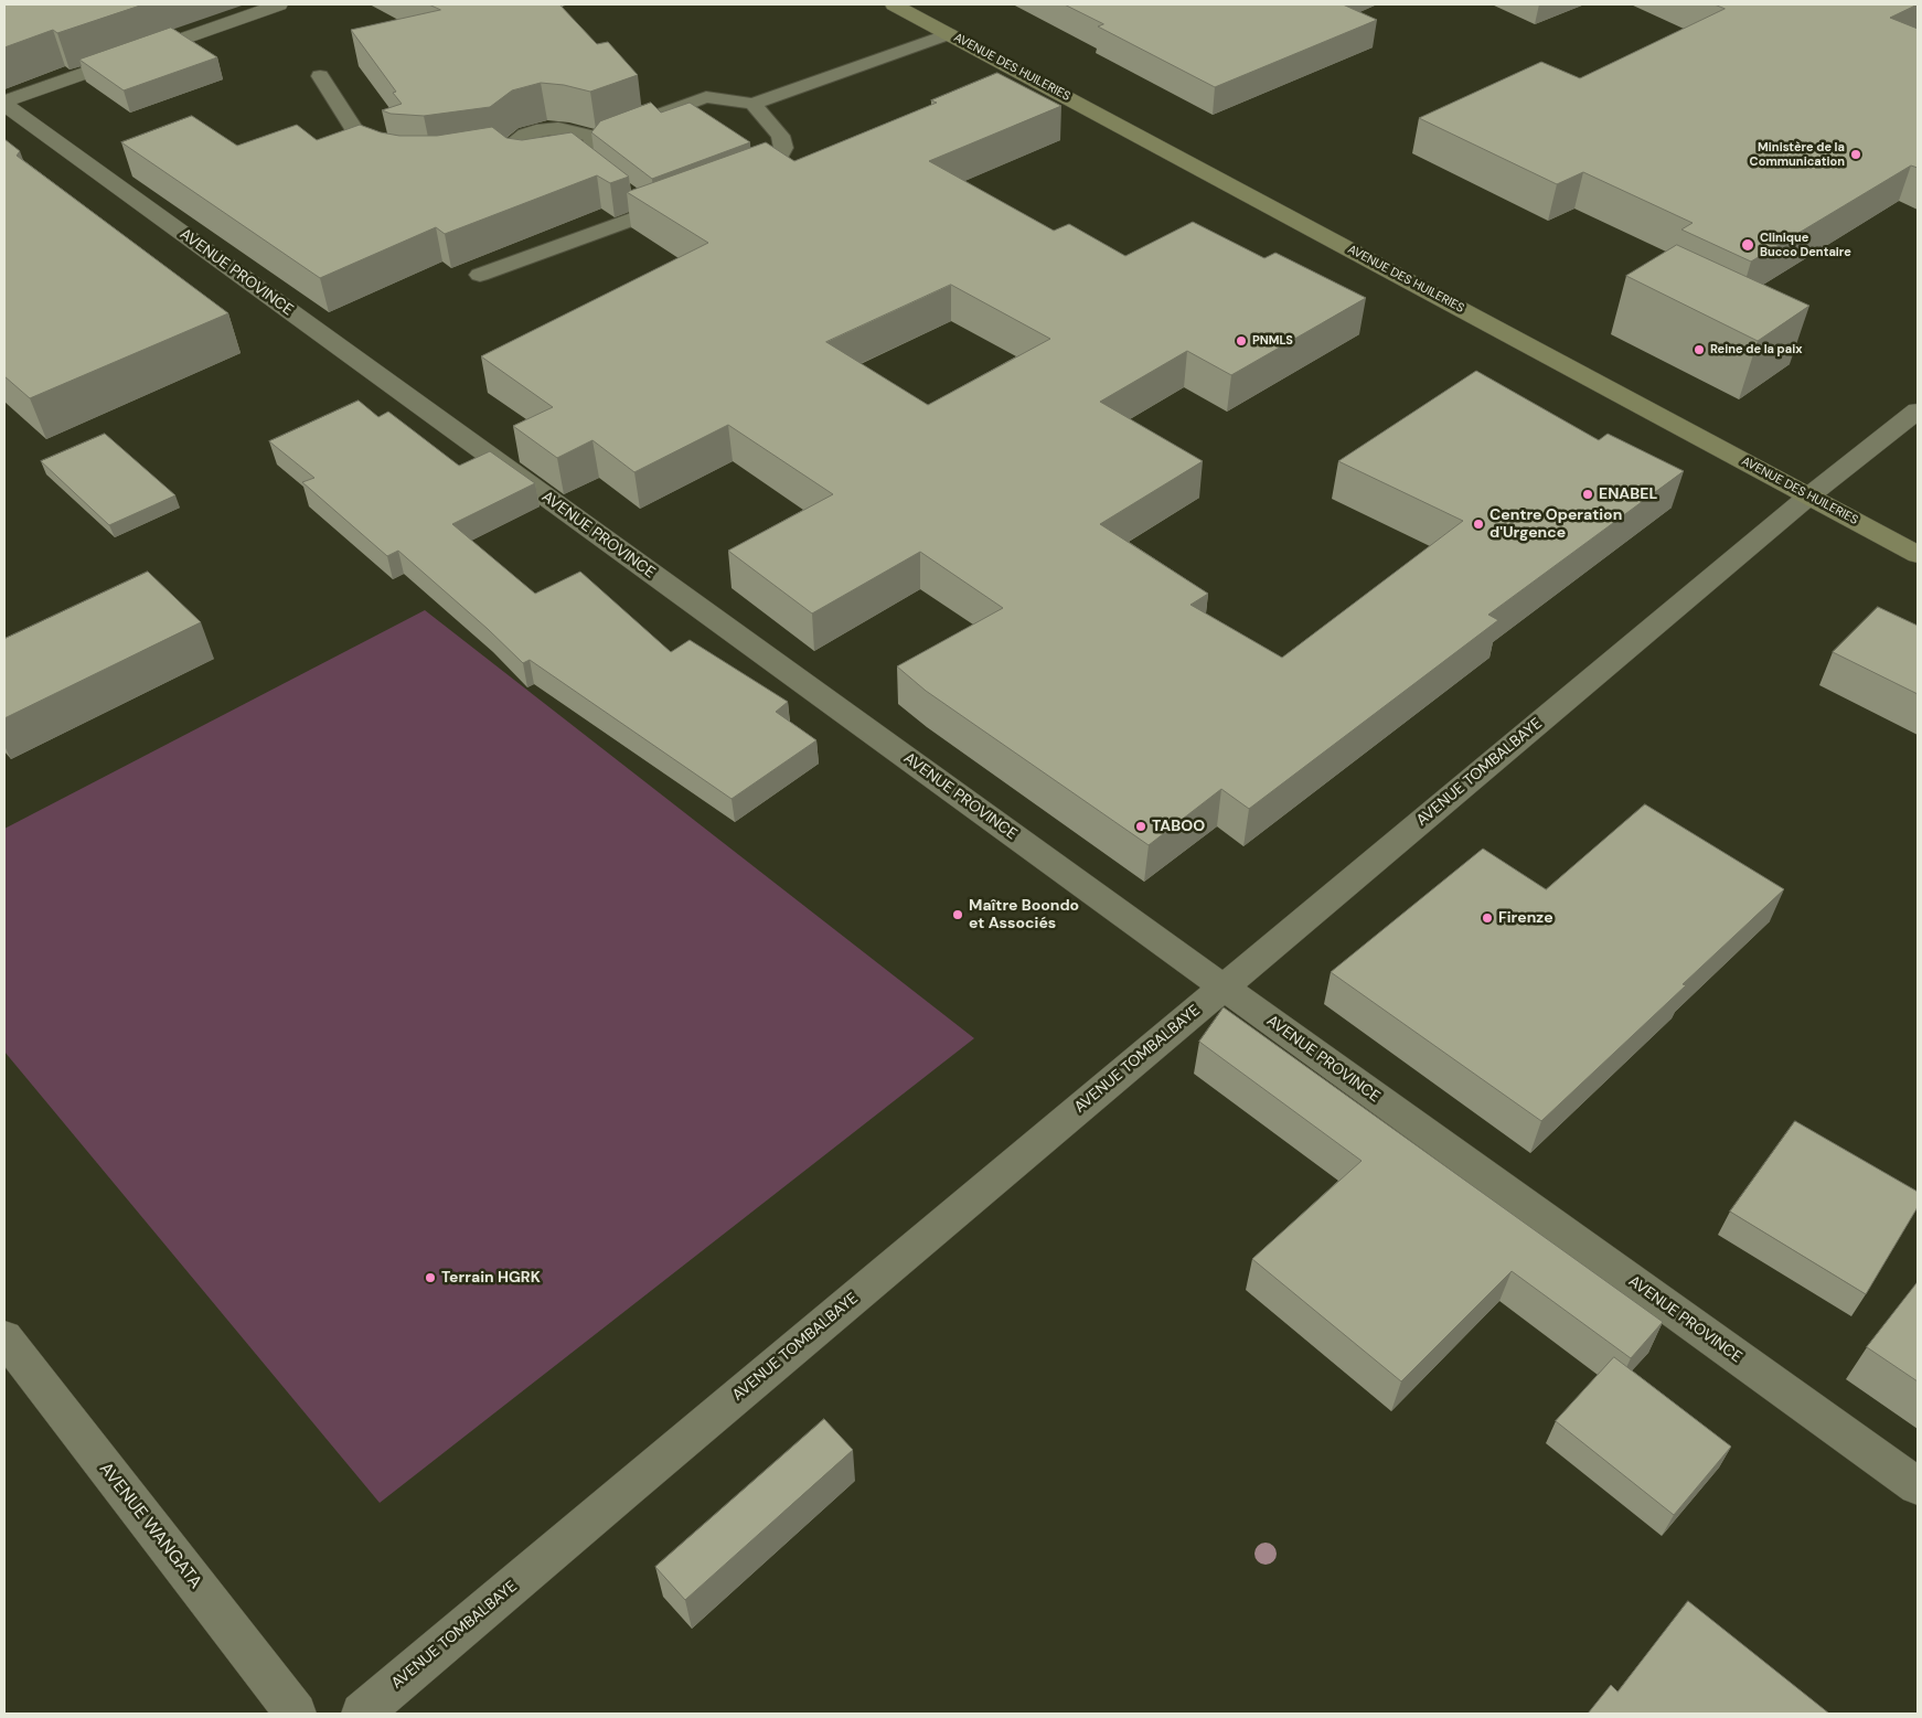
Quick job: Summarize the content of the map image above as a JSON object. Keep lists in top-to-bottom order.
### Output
{
  "streets": {
    "main road": ["AVENUE DES HUILERIES"],
    "street": ["AVENUE PROVINCE", "AVENUE TOMBALBAYE", "AVENUE WANGATA"]
  },
  "crossings": [
    ["AVENUE DES HUILERIES", "AVENUE TOMBALBAYE"],
    ["AVENUE PROVINCE", "AVENUE TOMBALBAYE"]
  ],
  "places": [
    "Ministère de la Communication",
    "Clinique Bucco Dentaire",
    "PNMLS",
    "Reine de la paix",
    "ENABEL",
    "Centre Operation d'Urgence",
    "TABOO",
    "Maître Boondo et Associés",
    "Firenze",
    "Terrain HGRK"
  ]
}
